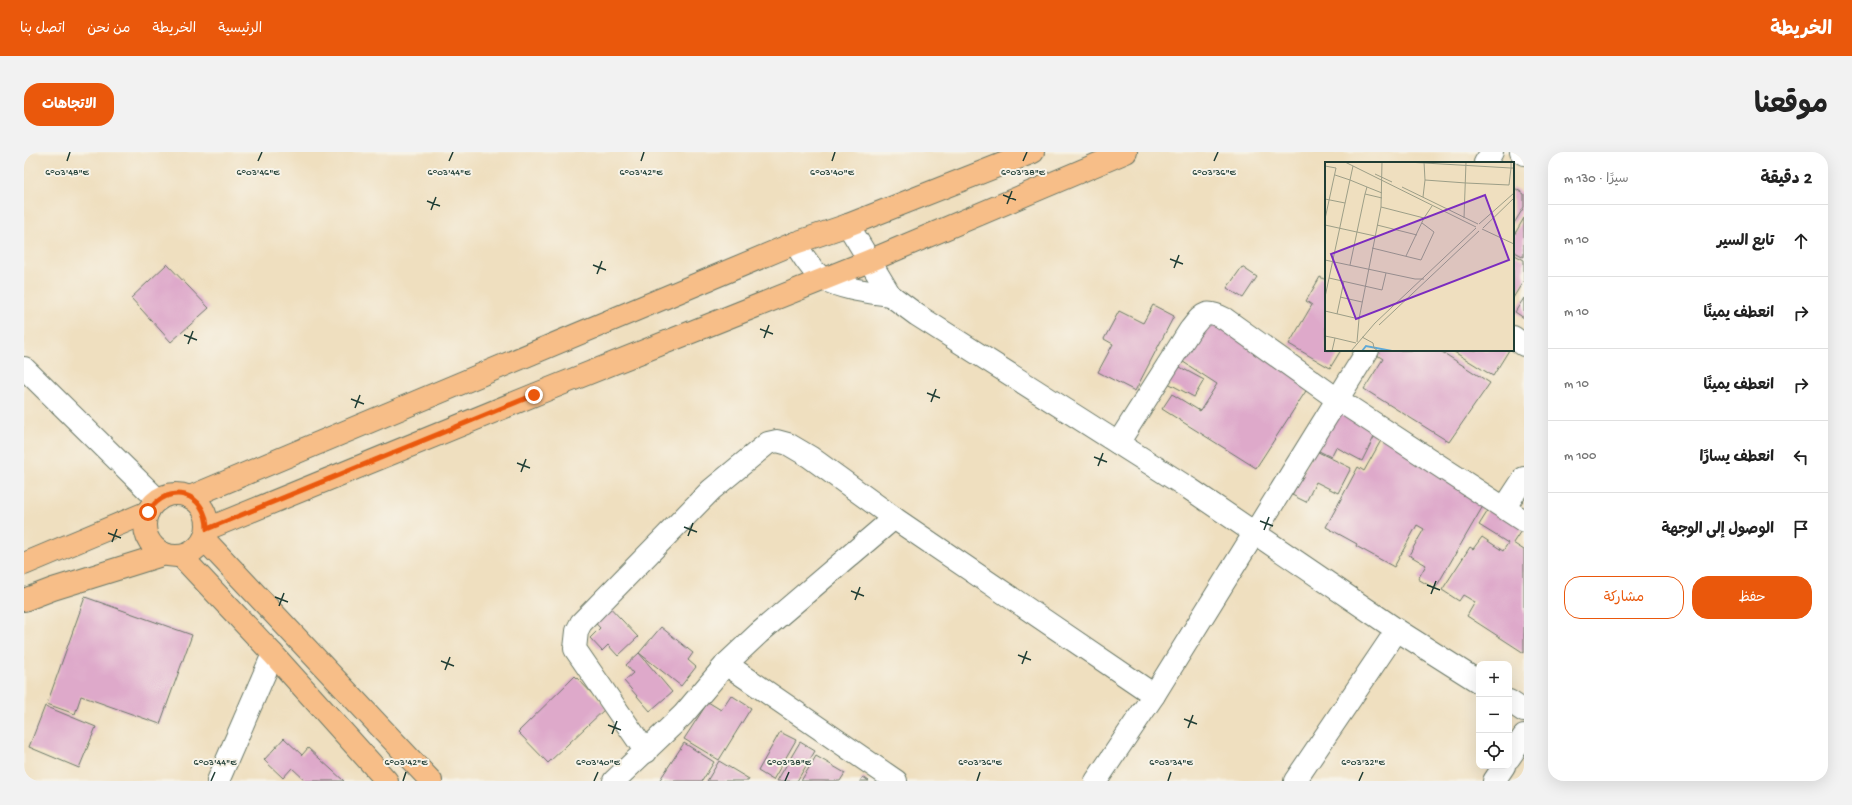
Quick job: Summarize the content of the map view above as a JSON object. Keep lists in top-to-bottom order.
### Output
{
  "page": {
    "header": "الخريطة",
    "nav": [
      "الرئيسية",
      "الخريطة",
      "من نحن",
      "اتصل بنا"
    ],
    "title": "موقعنا",
    "buttons": [
      "الاتجاهات",
      ["حفظ", "مشاركة"]
    ],
    "heading": ["2 دقيقة", "سيرًا · 130 m"],
    "list": [
      ["تابع السير", "10 m"],
      ["انعطف يمينًا", "10 m"],
      ["انعطف يمينًا", "10 m"],
      ["انعطف يسارًا", "100 m"],
      "الوصول إلى الوجهة"
    ],
    "map_buttons": ["+", "−"]
  },
  "coordinates": [
    "6°03'48\"E",
    "6°03'46\"E",
    "6°03'44\"E",
    "6°03'42\"E",
    "6°03'40\"E",
    "6°03'38\"E",
    "6°03'36\"E",
    "6°03'34\"E",
    "6°03'32\"E"
  ]
}
